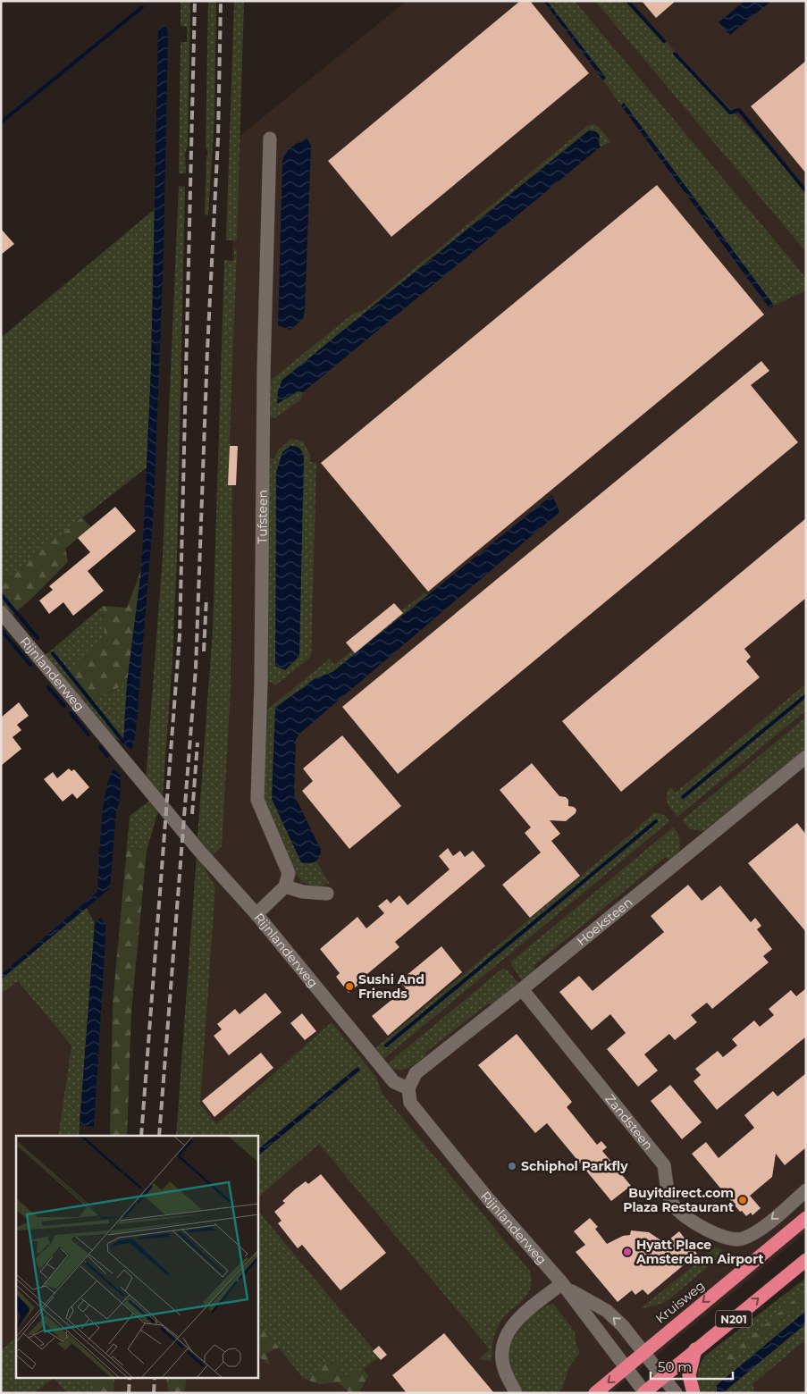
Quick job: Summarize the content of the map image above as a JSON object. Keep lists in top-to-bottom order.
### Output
{
  "streets": {
    "highway": ["Kruisweg", "N201"],
    "street": [
      "Tufsteen",
      "Rijnlanderweg",
      "Hoeksteen",
      "Zandsteen"
    ]
  },
  "crossings": [
    ["Rijnlanderweg", "Hoeksteen"],
    ["Rijnlanderweg", "Kruisweg"],
    ["Rijnlanderweg", "N201"],
    ["Hoeksteen", "Zandsteen"]
  ],
  "one_way": ["Zandsteen"],
  "places": [
    "Sushi And Friends",
    "Schiphol Parkfly",
    "Buyitdirect.com Plaza Restaurant",
    "Hyatt Place Amsterdam Airport"
  ],
  "scale_bar": "50 m"
}
